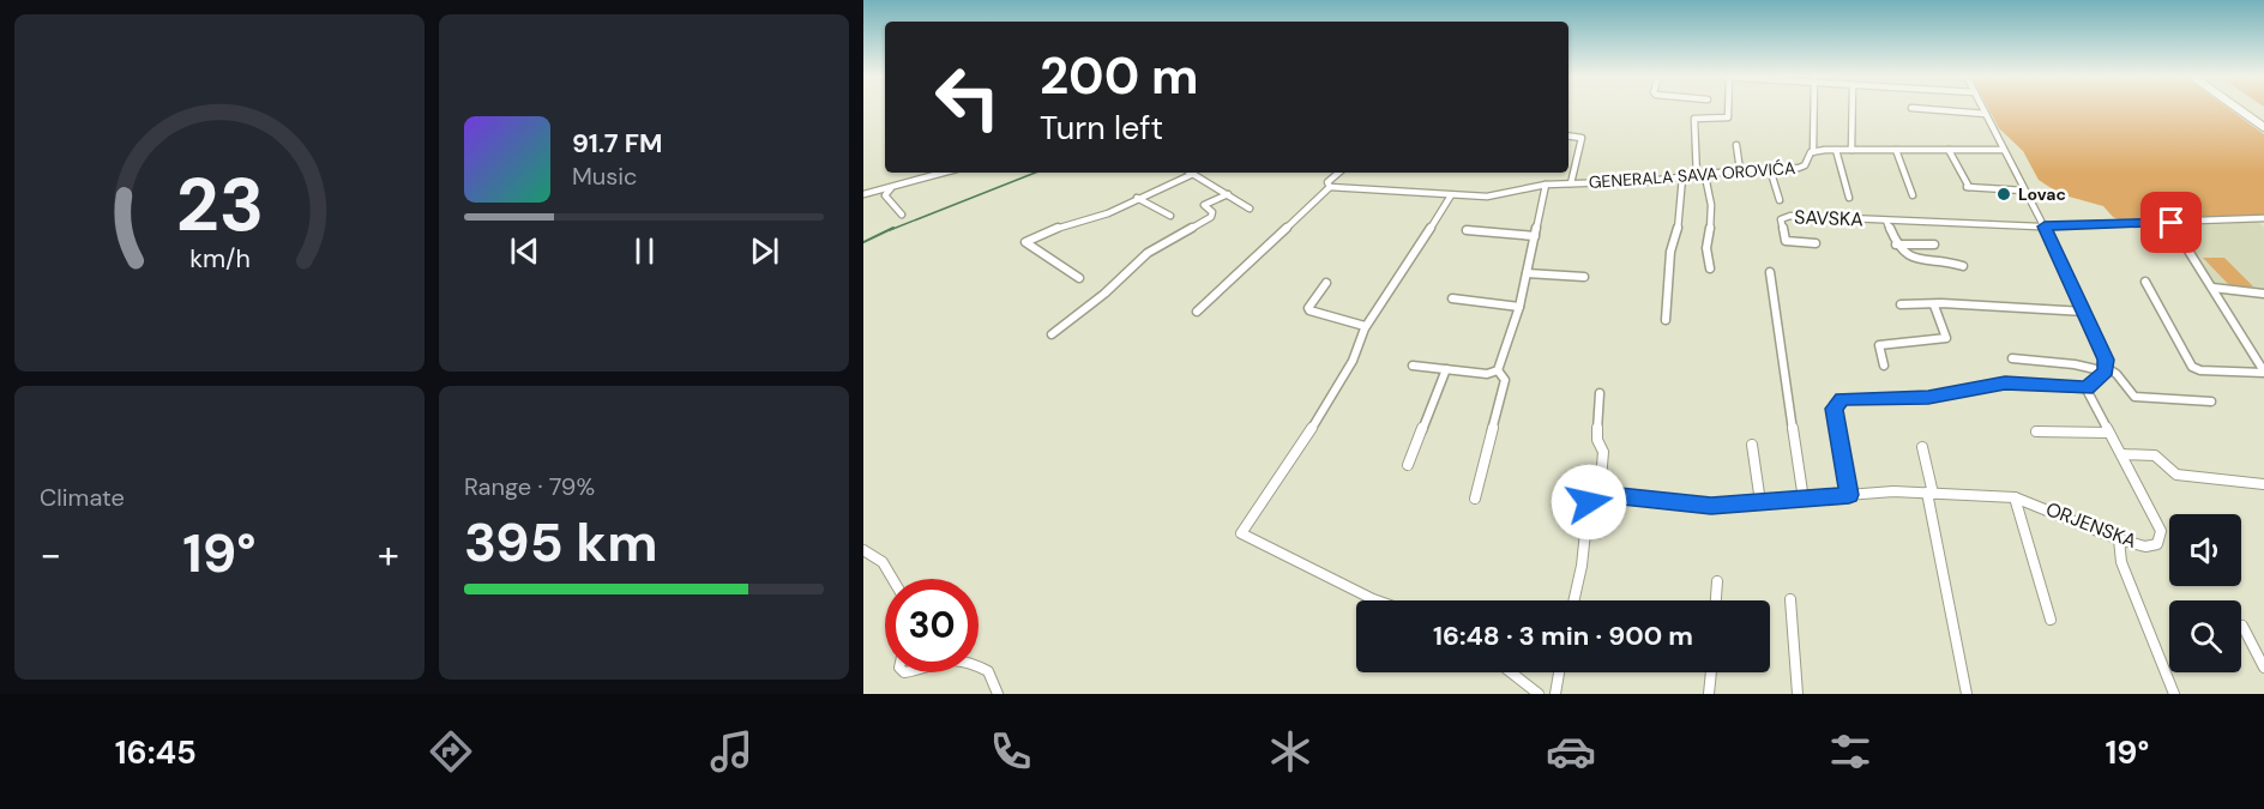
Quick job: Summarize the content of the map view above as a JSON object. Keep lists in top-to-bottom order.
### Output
{
  "streets": {
    "street": ["GENERALA SAVA OROVIĆA", "SAVSKA", "ORJENSKA"]
  },
  "places": ["Lovac"],
  "page": {
    "turn": ["200 m", "Turn left"],
    "song": ["91.7 FM", "Music"],
    "tile": [
      "Climate",
      ["Range · 79%", "395 km"]
    ],
    "heat": ["−", "19°", "+"],
    "limit": "30",
    "trip": "16:48 · 3 min · 900 m",
    "tabs": ["16:45", "19°"],
    "gauge": ["23", "km/h"]
  }
}
